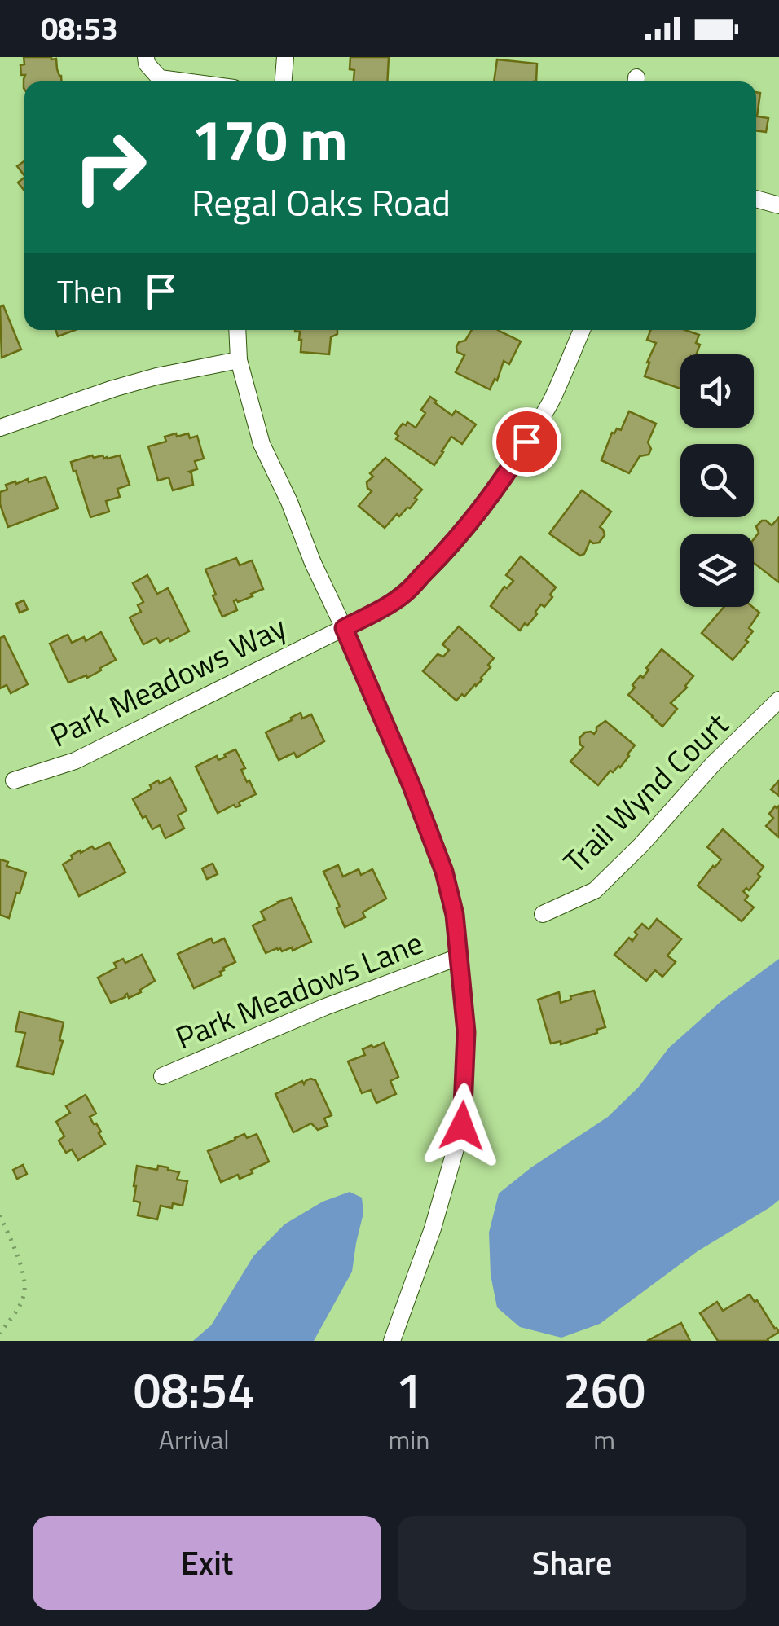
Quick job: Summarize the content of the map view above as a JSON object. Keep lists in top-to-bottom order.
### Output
{
  "streets": {
    "street": ["Park Meadows Way", "Trail Wynd Court", "Park Meadows Lane"]
  },
  "page": {
    "status": "08:53",
    "turn": ["170 m", "Regal Oaks Road"],
    "then": "Then",
    "eta": [
      "08:54",
      "Arrival",
      "1",
      "min",
      "260",
      "m"
    ],
    "buttons": ["Exit", "Share"]
  }
}
